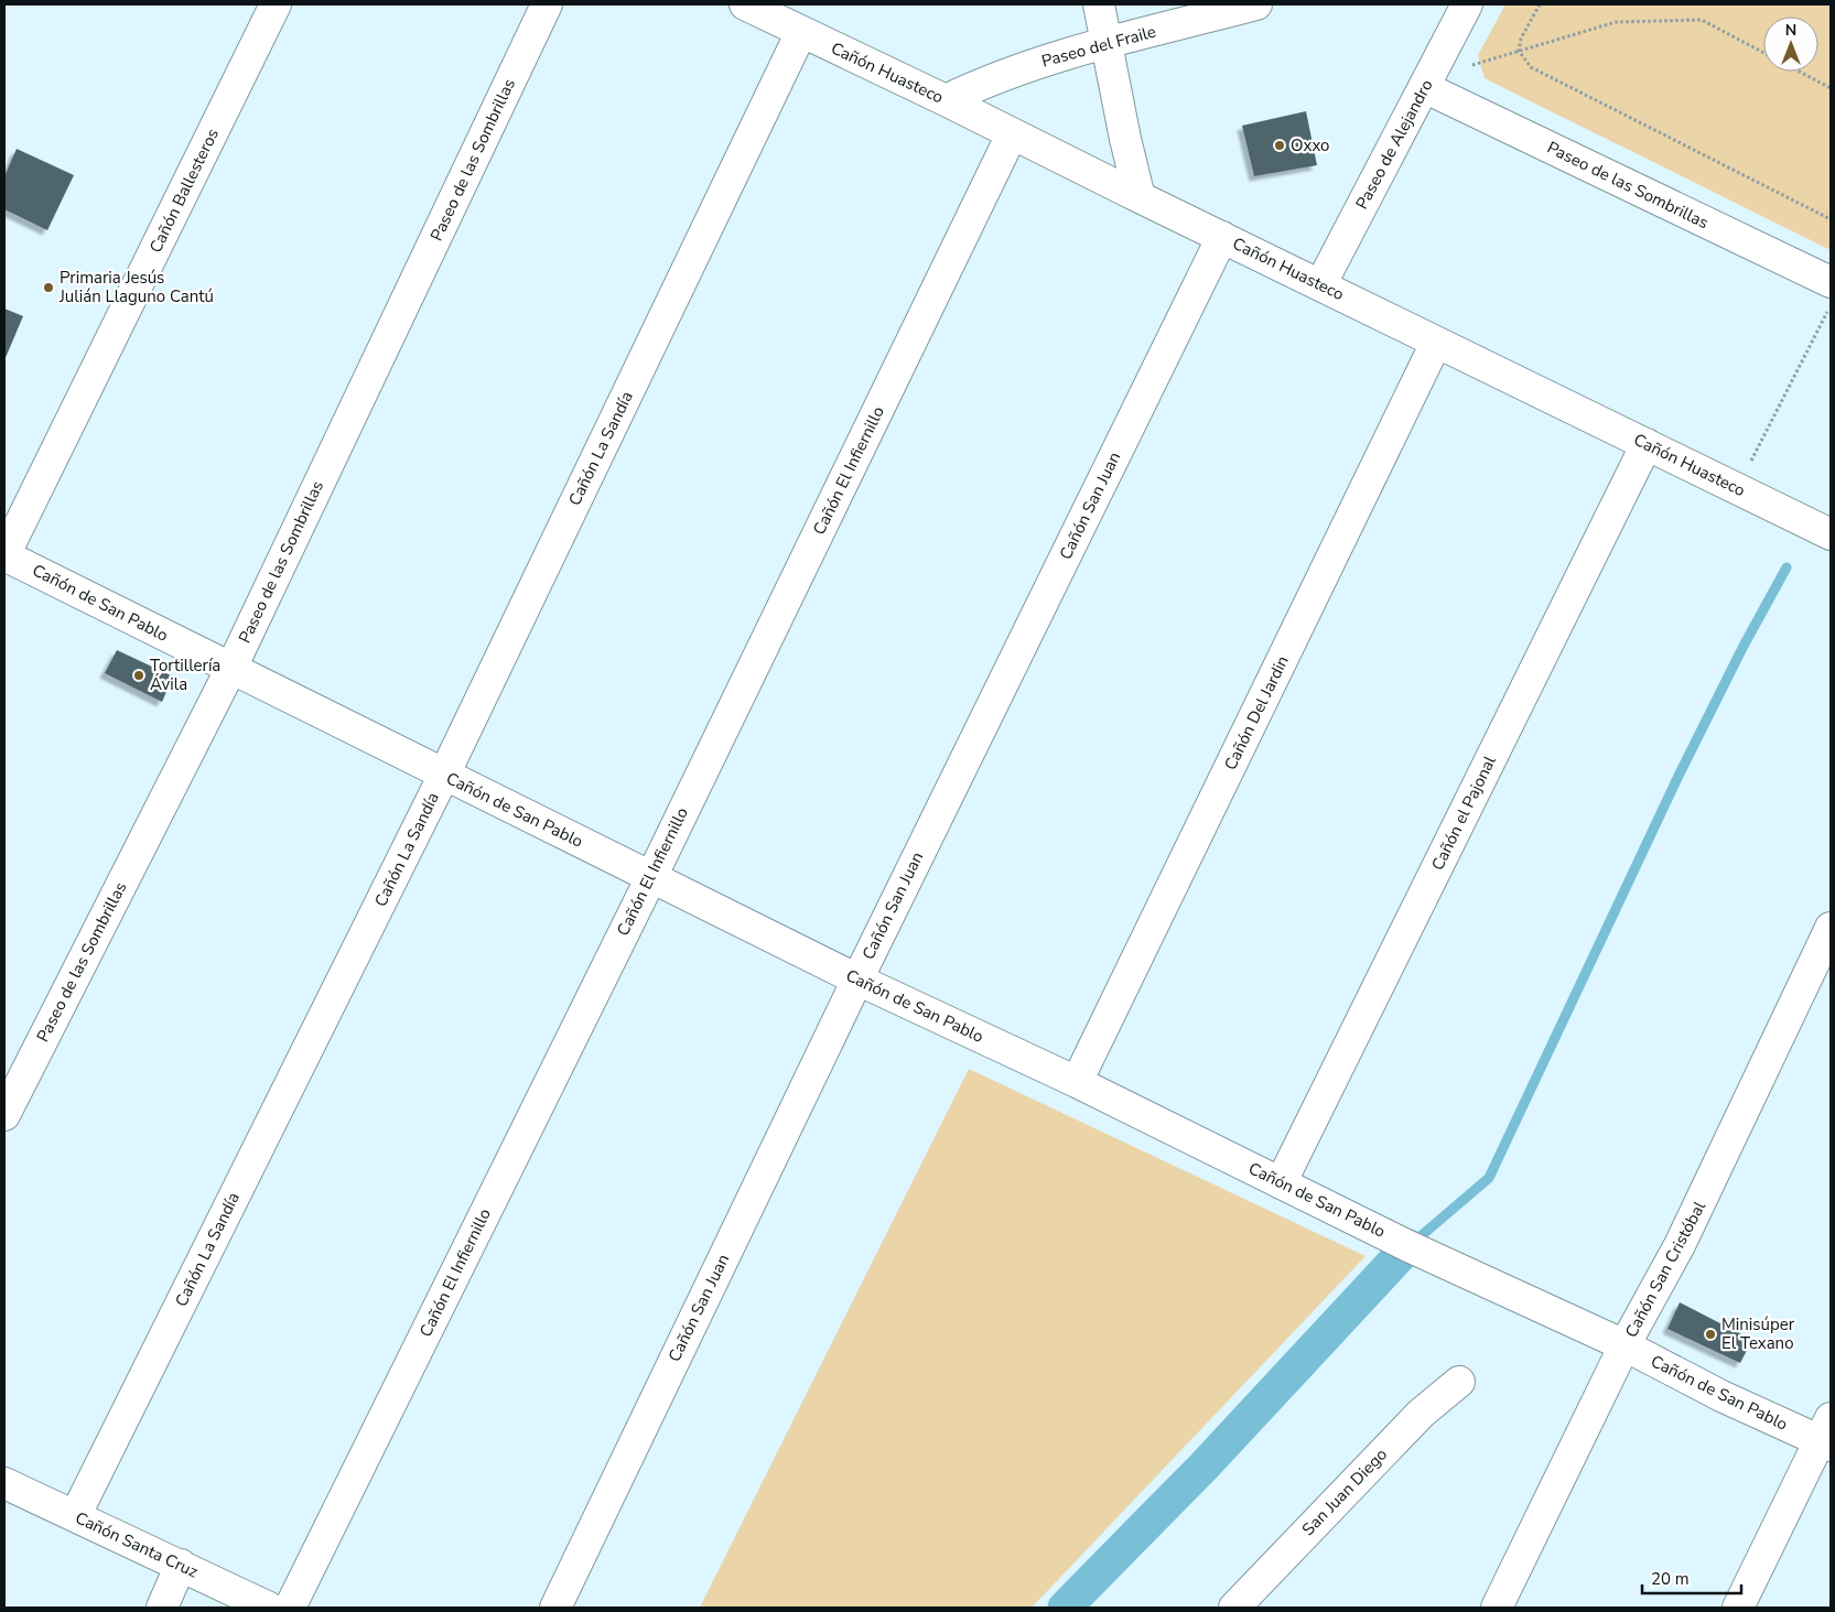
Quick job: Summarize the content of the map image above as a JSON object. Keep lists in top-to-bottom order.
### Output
{
  "streets": {
    "street": [
      "Paseo del Fraile",
      "Cañón Huasteco",
      "Paseo de Alejandro",
      "Paseo de las Sombrillas",
      "Cañón Ballesteros",
      "Cañón La Sandía",
      "Cañón El Infiernillo",
      "Cañón San Juan",
      "Cañón de San Pablo",
      "Cañón Del Jardin",
      "Cañón el Pajonal",
      "Cañón San Cristóbal",
      "San Juan Diego",
      "Cañón Santa Cruz"
    ]
  },
  "crossings": [
    ["Paseo del Fraile", "Cañón Huasteco"],
    ["Cañón Huasteco", "Paseo de Alejandro"],
    ["Cañón Huasteco", "Cañón La Sandía"],
    ["Cañón Huasteco", "Cañón El Infiernillo"],
    ["Cañón Huasteco", "Cañón San Juan"],
    ["Cañón Huasteco", "Cañón Del Jardin"],
    ["Cañón Huasteco", "Cañón el Pajonal"],
    ["Paseo de Alejandro", "Paseo de las Sombrillas"],
    ["Paseo de las Sombrillas", "Cañón de San Pablo"],
    ["Cañón Ballesteros", "Cañón de San Pablo"],
    ["Cañón La Sandía", "Cañón de San Pablo"],
    ["Cañón La Sandía", "Cañón Santa Cruz"],
    ["Cañón El Infiernillo", "Cañón de San Pablo"],
    ["Cañón San Juan", "Cañón de San Pablo"],
    ["Cañón de San Pablo", "Cañón Del Jardin"],
    ["Cañón de San Pablo", "Cañón el Pajonal"],
    ["Cañón de San Pablo", "Cañón San Cristóbal"]
  ],
  "places": [
    "Oxxo",
    "Primaria Jesús Julián Llaguno Cantú",
    "Tortillería Ávila",
    "Minisúper El Texano"
  ],
  "scale_bar": "20 m",
  "north": "top"
}
